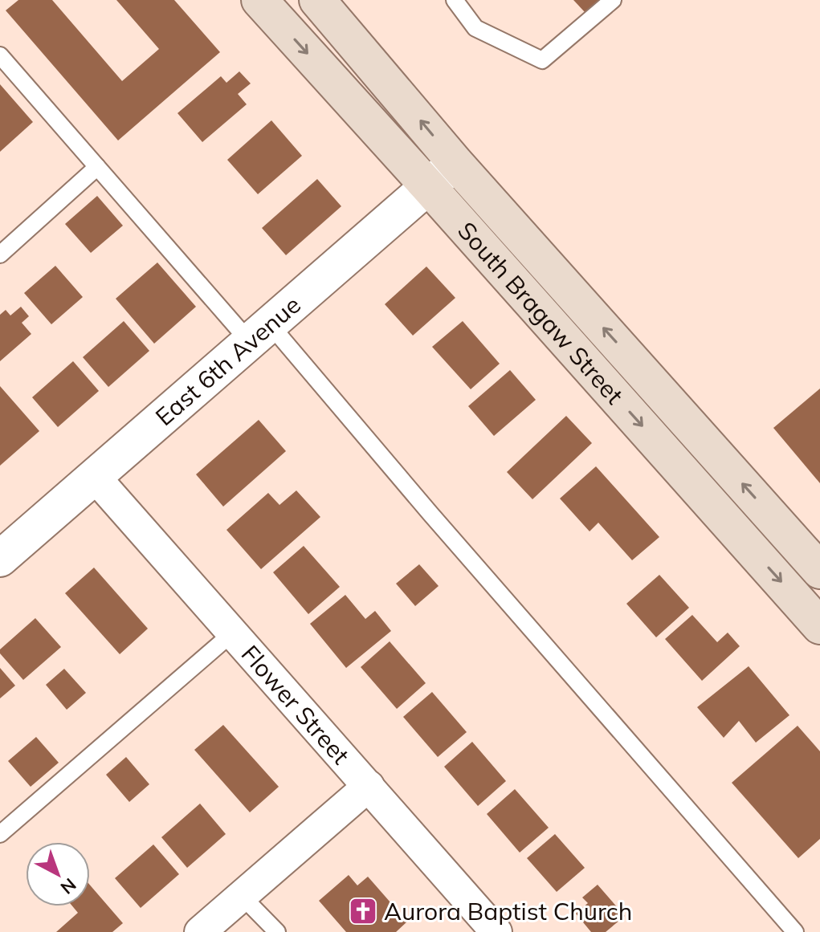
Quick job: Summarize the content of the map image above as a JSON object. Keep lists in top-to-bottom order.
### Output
{
  "streets": {
    "main road": ["South Bragaw Street"],
    "street": ["East 6th Avenue", "Flower Street"]
  },
  "crossings": [
    ["South Bragaw Street", "East 6th Avenue"],
    ["East 6th Avenue", "Flower Street"]
  ],
  "places": {
    "church": ["Aurora Baptist Church"]
  },
  "north": "bottom right"
}
